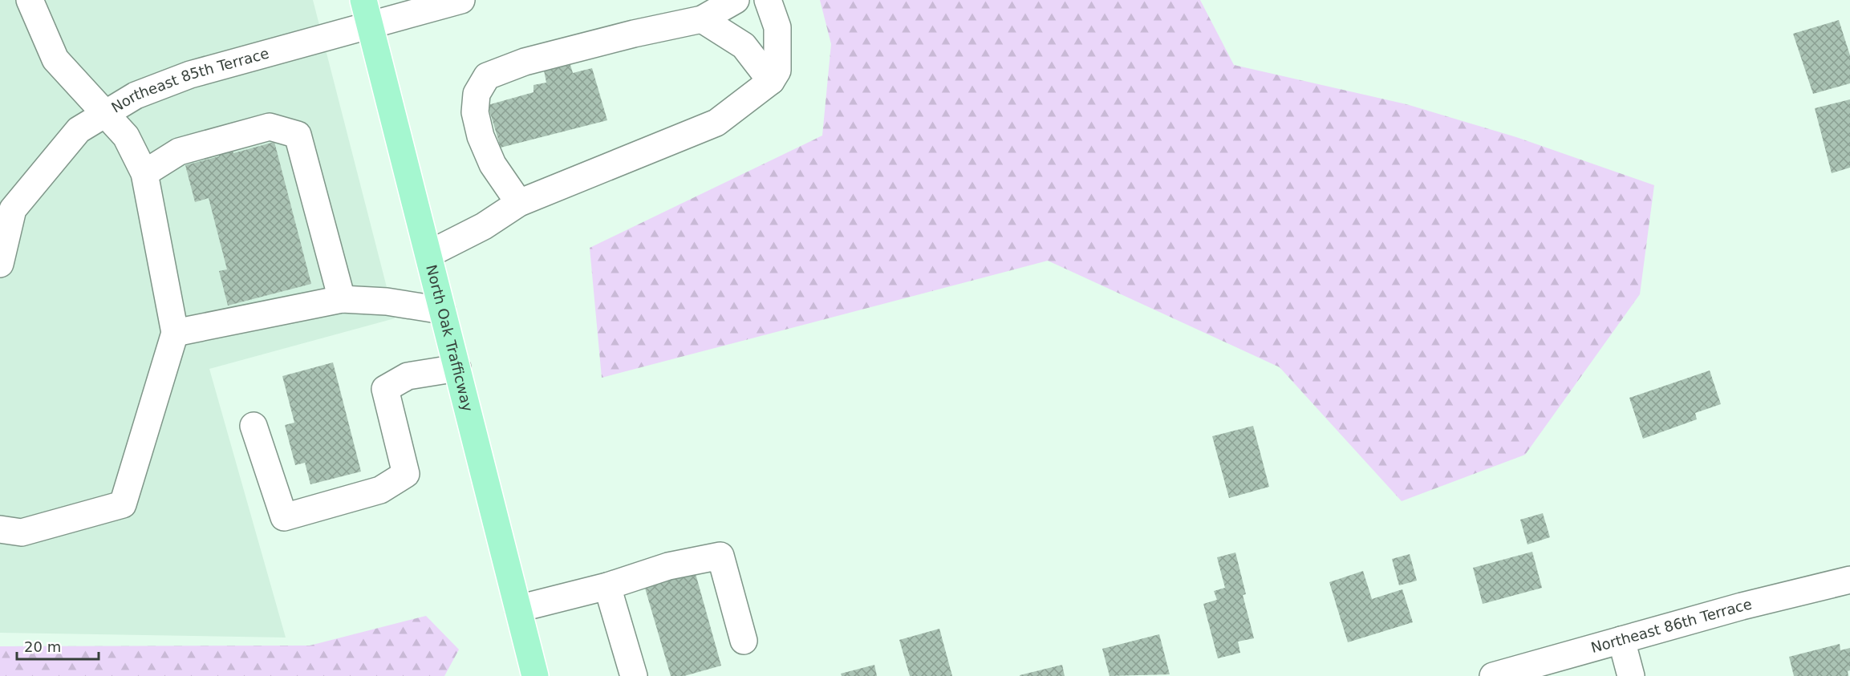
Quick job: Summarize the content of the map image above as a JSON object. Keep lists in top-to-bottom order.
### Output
{
  "streets": {
    "main road": ["North Oak Trafficway"],
    "street": ["Northeast 85th Terrace", "Northeast 86th Terrace"]
  },
  "crossings": [
    ["Northeast 85th Terrace", "North Oak Trafficway"]
  ],
  "scale_bar": "20 m"
}
